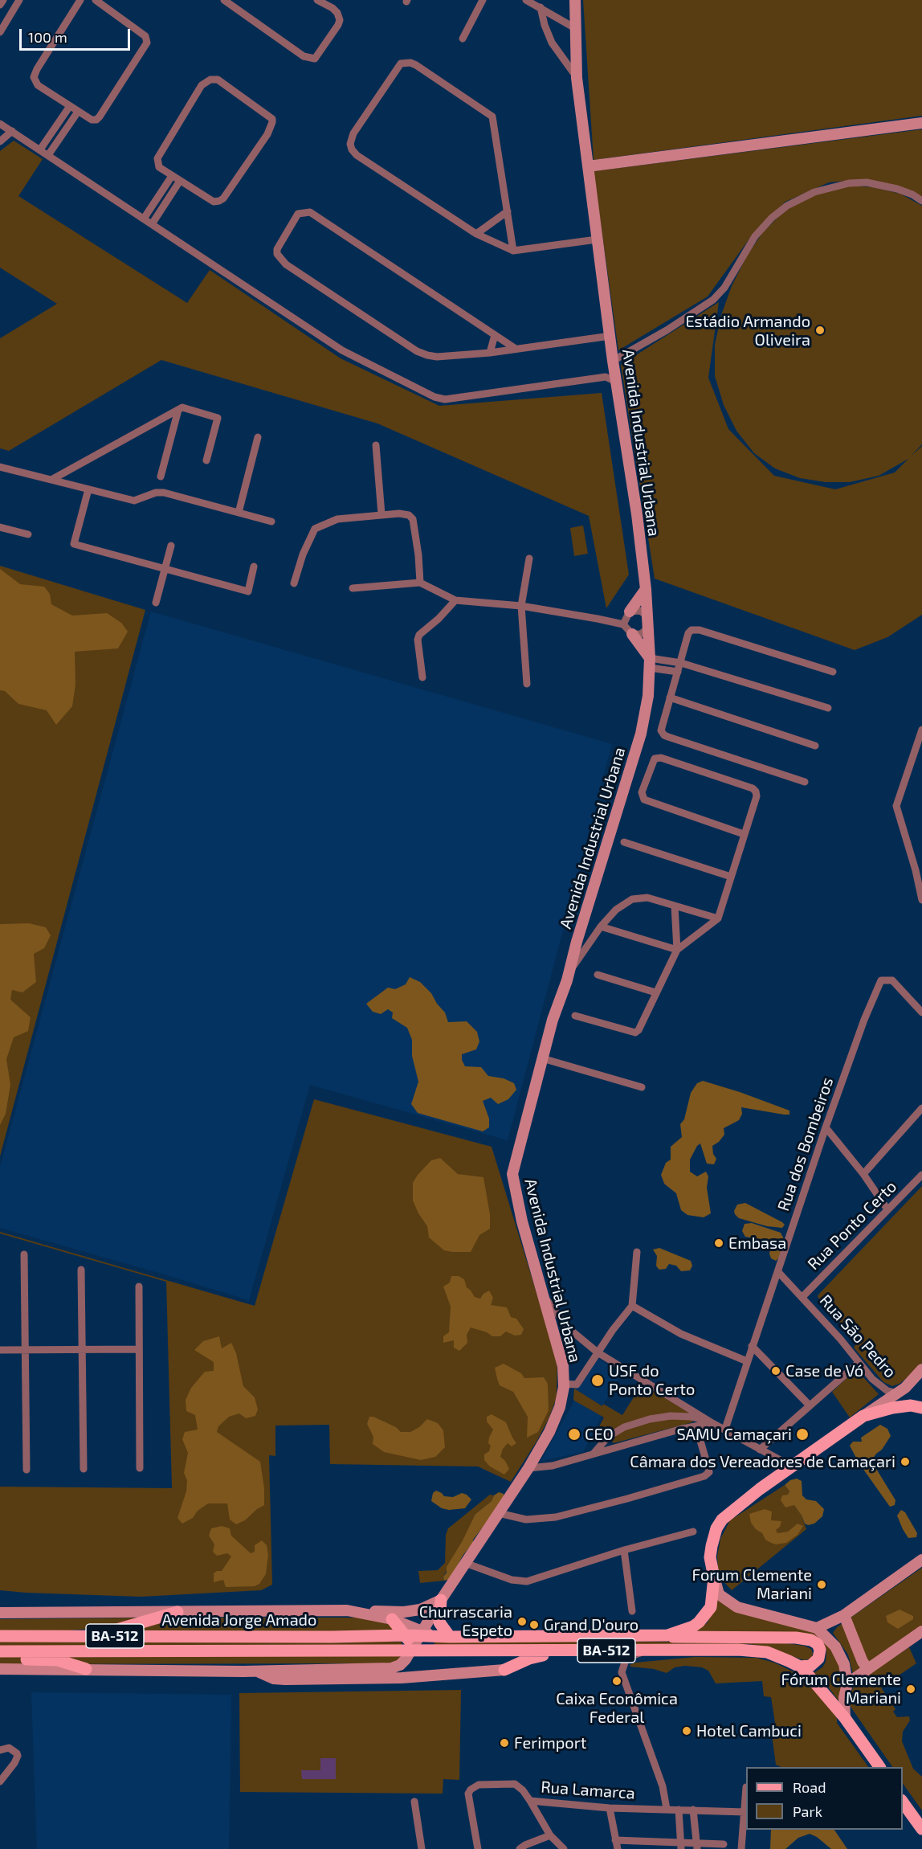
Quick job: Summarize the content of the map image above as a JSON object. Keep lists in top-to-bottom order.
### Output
{
  "streets": {
    "main road": ["Avenida Jorge Amado", "BA-512"],
    "street": [
      "Avenida Industrial Urbana",
      "Rua dos Bombeiros",
      "Rua Ponto Certo",
      "Rua São Pedro",
      "Rua Lamarca"
    ]
  },
  "crossings": [
    ["Avenida Industrial Urbana", "Avenida Jorge Amado"],
    ["Rua dos Bombeiros", "Rua São Pedro"],
    ["Rua Ponto Certo", "Rua São Pedro"],
    ["Avenida Jorge Amado", "BA-512"]
  ],
  "places": [
    "Estádio Armando Oliveira",
    "Embasa",
    "Case de Vó",
    "USF do Ponto Certo",
    "CEO",
    "SAMU Camaçari",
    "Câmara dos Vereadores de Camaçari",
    "Forum Clemente Mariani",
    "Churrascaria Espeto",
    "Grand D'ouro",
    "Caixa Econômica Federal",
    "Fórum Clemente Mariani",
    "Hotel Cambuci",
    "Ferimport"
  ],
  "legend": ["Road", "Park"],
  "scale_bar": "100 m"
}
